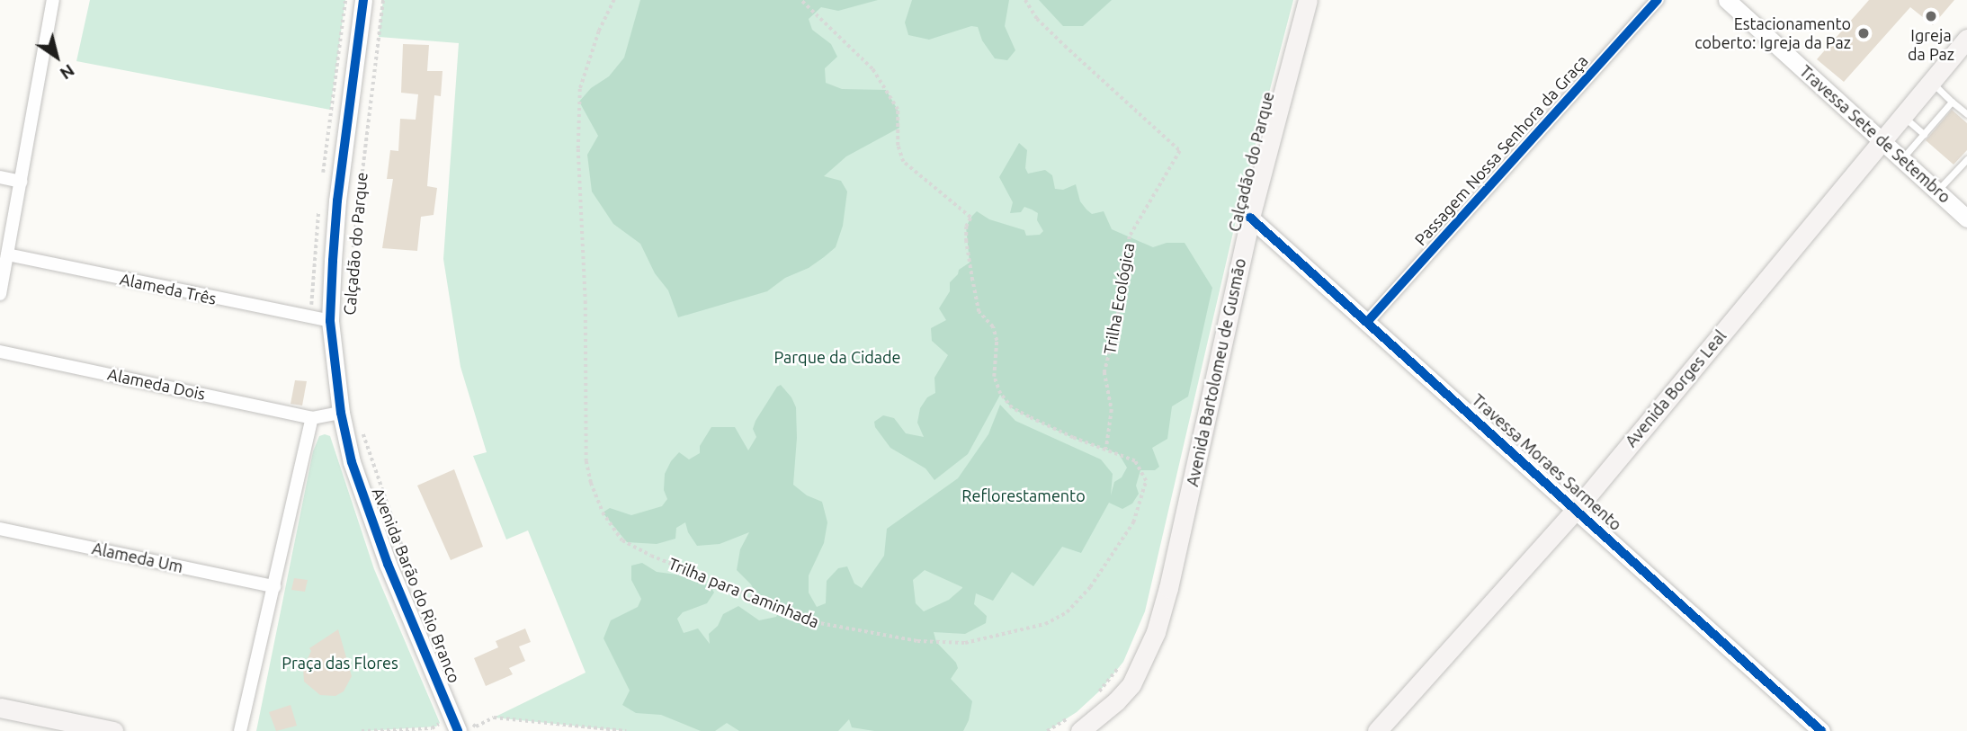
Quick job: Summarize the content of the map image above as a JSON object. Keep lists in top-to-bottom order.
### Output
{
  "streets": {
    "main road": ["Avenida Bartolomeu de Gusmão", "Avenida Borges Leal"],
    "street": [
      "Travessa Sete de Setembro",
      "Passagem Nossa Senhora da Graça",
      "Alameda Três",
      "Alameda Dois",
      "Travessa Moraes Sarmento",
      "Alameda Um",
      "Avenida Barão do Rio Branco"
    ],
    "path": ["Trilha Ecológica", "Trilha para Caminhada"],
    "cycle path": ["Calçadão do Parque"]
  },
  "crossings": [
    ["Travessa Sete de Setembro", "Avenida Borges Leal"],
    ["Passagem Nossa Senhora da Graça", "Travessa Moraes Sarmento"],
    ["Alameda Três", "Avenida Barão do Rio Branco"],
    ["Trilha Ecológica", "Trilha para Caminhada"],
    ["Avenida Bartolomeu de Gusmão", "Travessa Moraes Sarmento"],
    ["Avenida Borges Leal", "Travessa Moraes Sarmento"]
  ],
  "parks": ["Parque da Cidade", "Reflorestamento", "Praça das Flores"],
  "places": ["Igreja da Paz", "Estacionamento coberto: Igreja da Paz"],
  "north": "bottom right"
}
